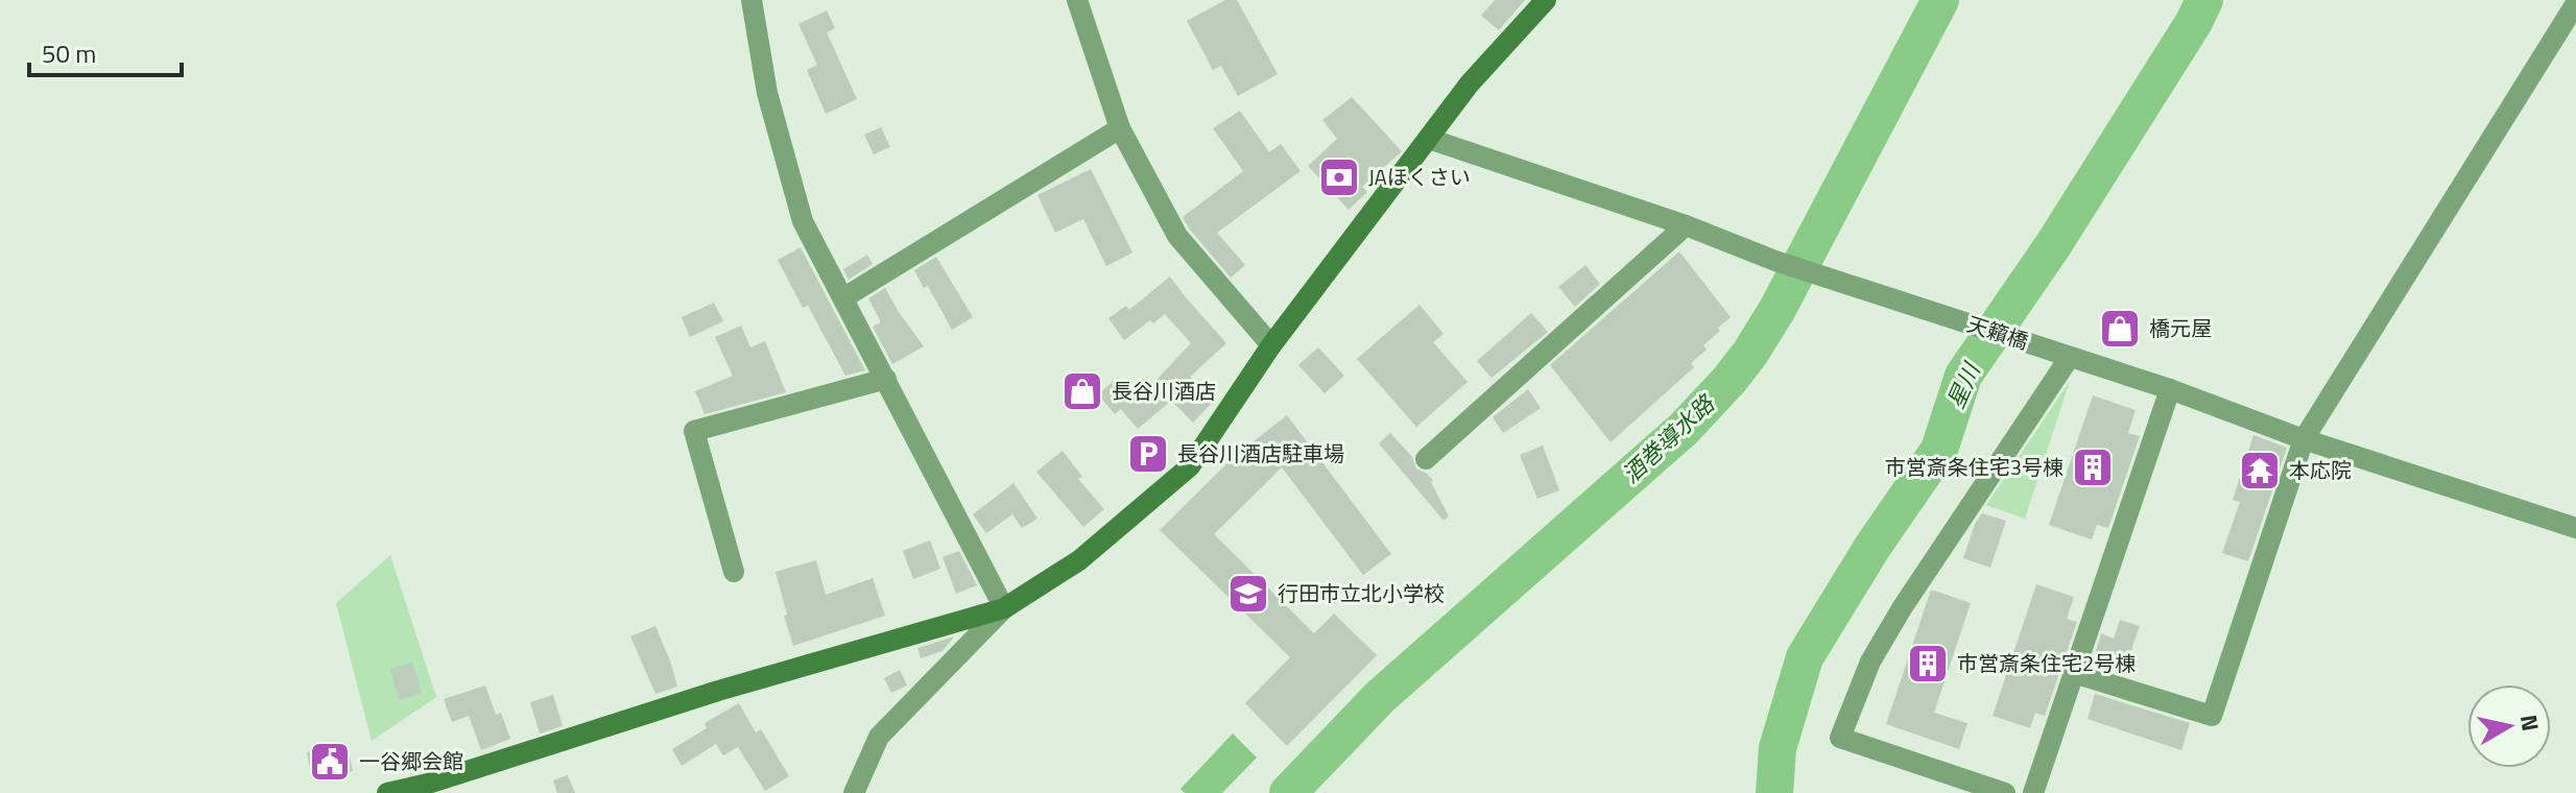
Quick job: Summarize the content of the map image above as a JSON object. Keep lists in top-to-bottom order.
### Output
{
  "streets": {
    "street": ["天籟橋"]
  },
  "water": ["星川", "酒巻導水路"],
  "places": {
    "bank": ["JAほくさい"],
    "shop": ["橋元屋", "長谷川酒店"],
    "parking": ["長谷川酒店駐車場"],
    "building": ["市営斎条住宅3号棟", "市営斎条住宅2号棟"],
    "temple": ["本応院"],
    "school or university": ["行田市立北小学校"],
    "public building": ["一谷郷会館"]
  },
  "scale_bar": "50 m",
  "north": "right"
}
